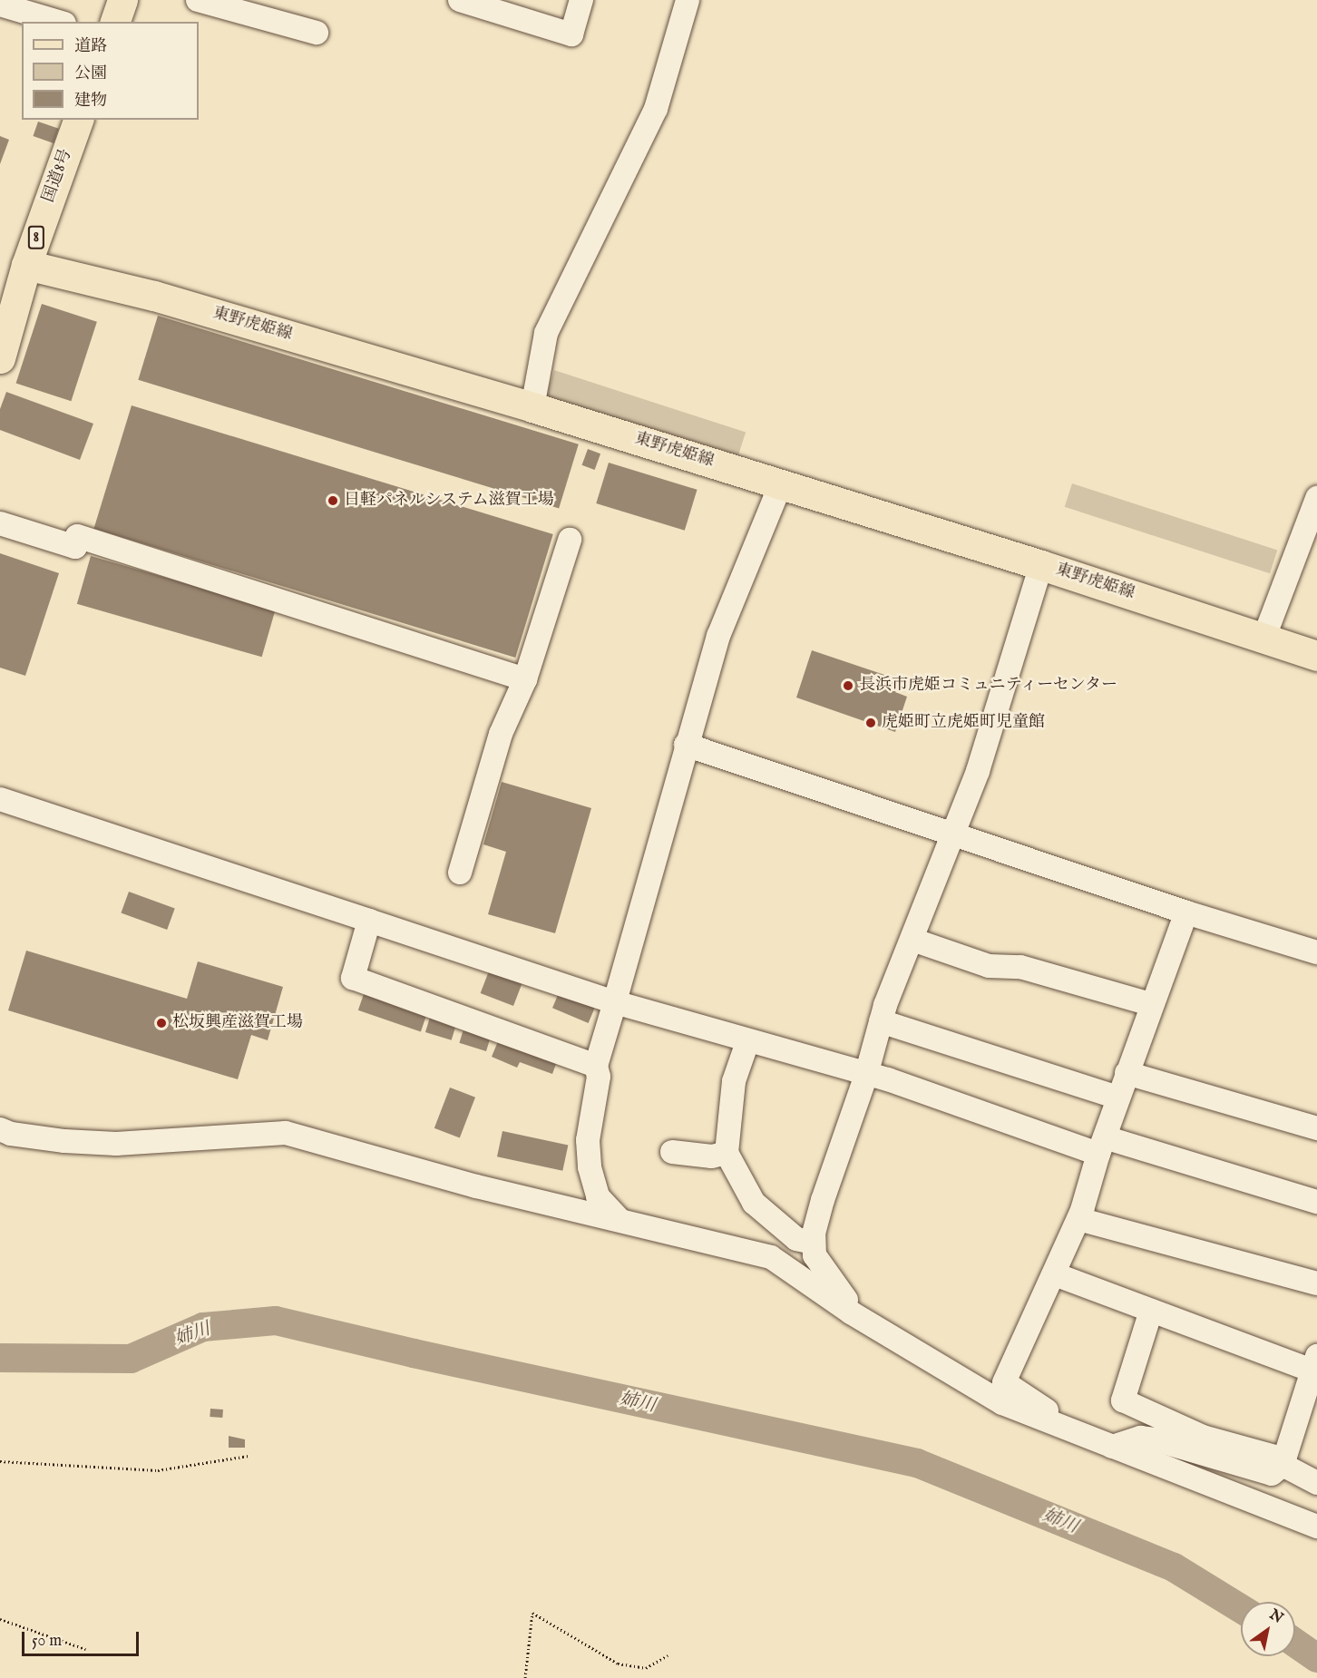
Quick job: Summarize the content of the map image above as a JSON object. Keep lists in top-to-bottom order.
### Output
{
  "streets": {
    "main road": ["国道8号", "8", "東野虎姫線"]
  },
  "crossings": [
    ["国道8号", "東野虎姫線"]
  ],
  "water": ["姉川"],
  "places": [
    "日軽パネルシステム滋賀工場",
    "長浜市虎姫コミュニティーセンター",
    "虎姫町立虎姫町児童館",
    "松坂興産滋賀工場"
  ],
  "legend": ["道路", "公園", "建物"],
  "scale_bar": "50 m",
  "north": "top right"
}
